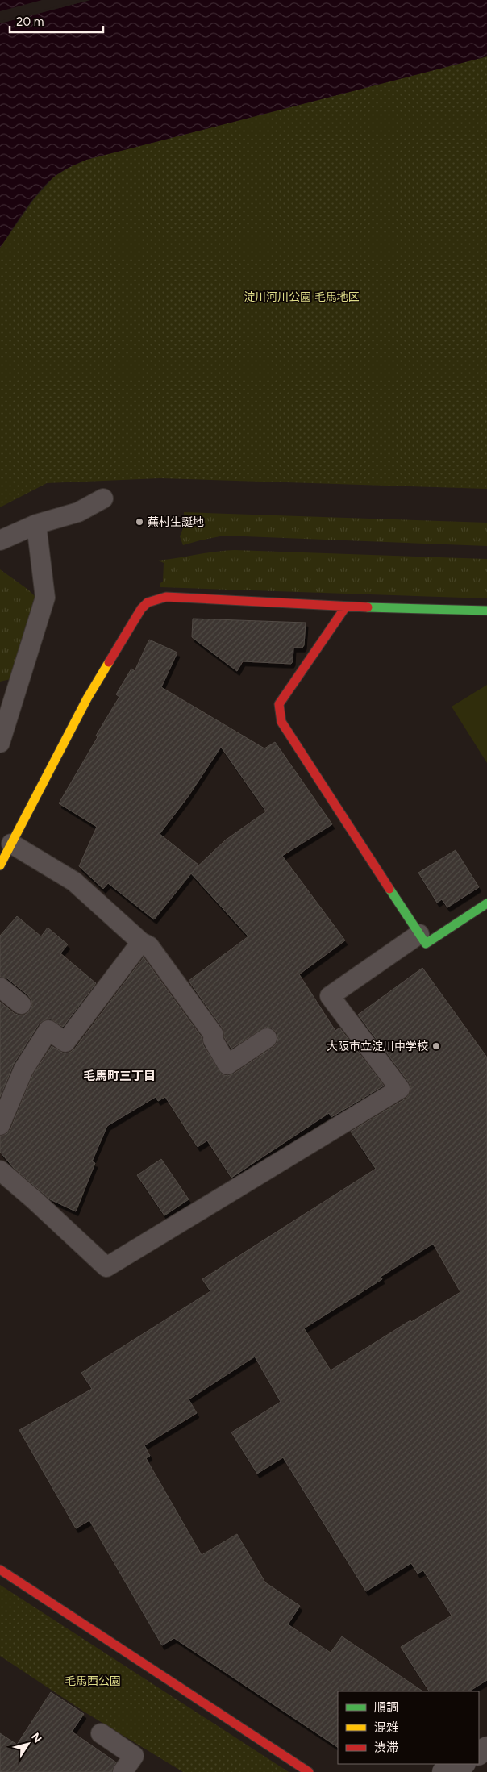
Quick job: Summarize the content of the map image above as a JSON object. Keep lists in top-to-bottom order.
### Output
{
  "districts": ["毛馬町三丁目"],
  "parks": ["淀川河川公園 毛馬地区", "毛馬西公園"],
  "places": ["蕪村生誕地", "大阪市立淀川中学校"],
  "legend": ["順調", "混雑", "渋滞"],
  "scale_bar": "20 m",
  "north": "top right"
}
